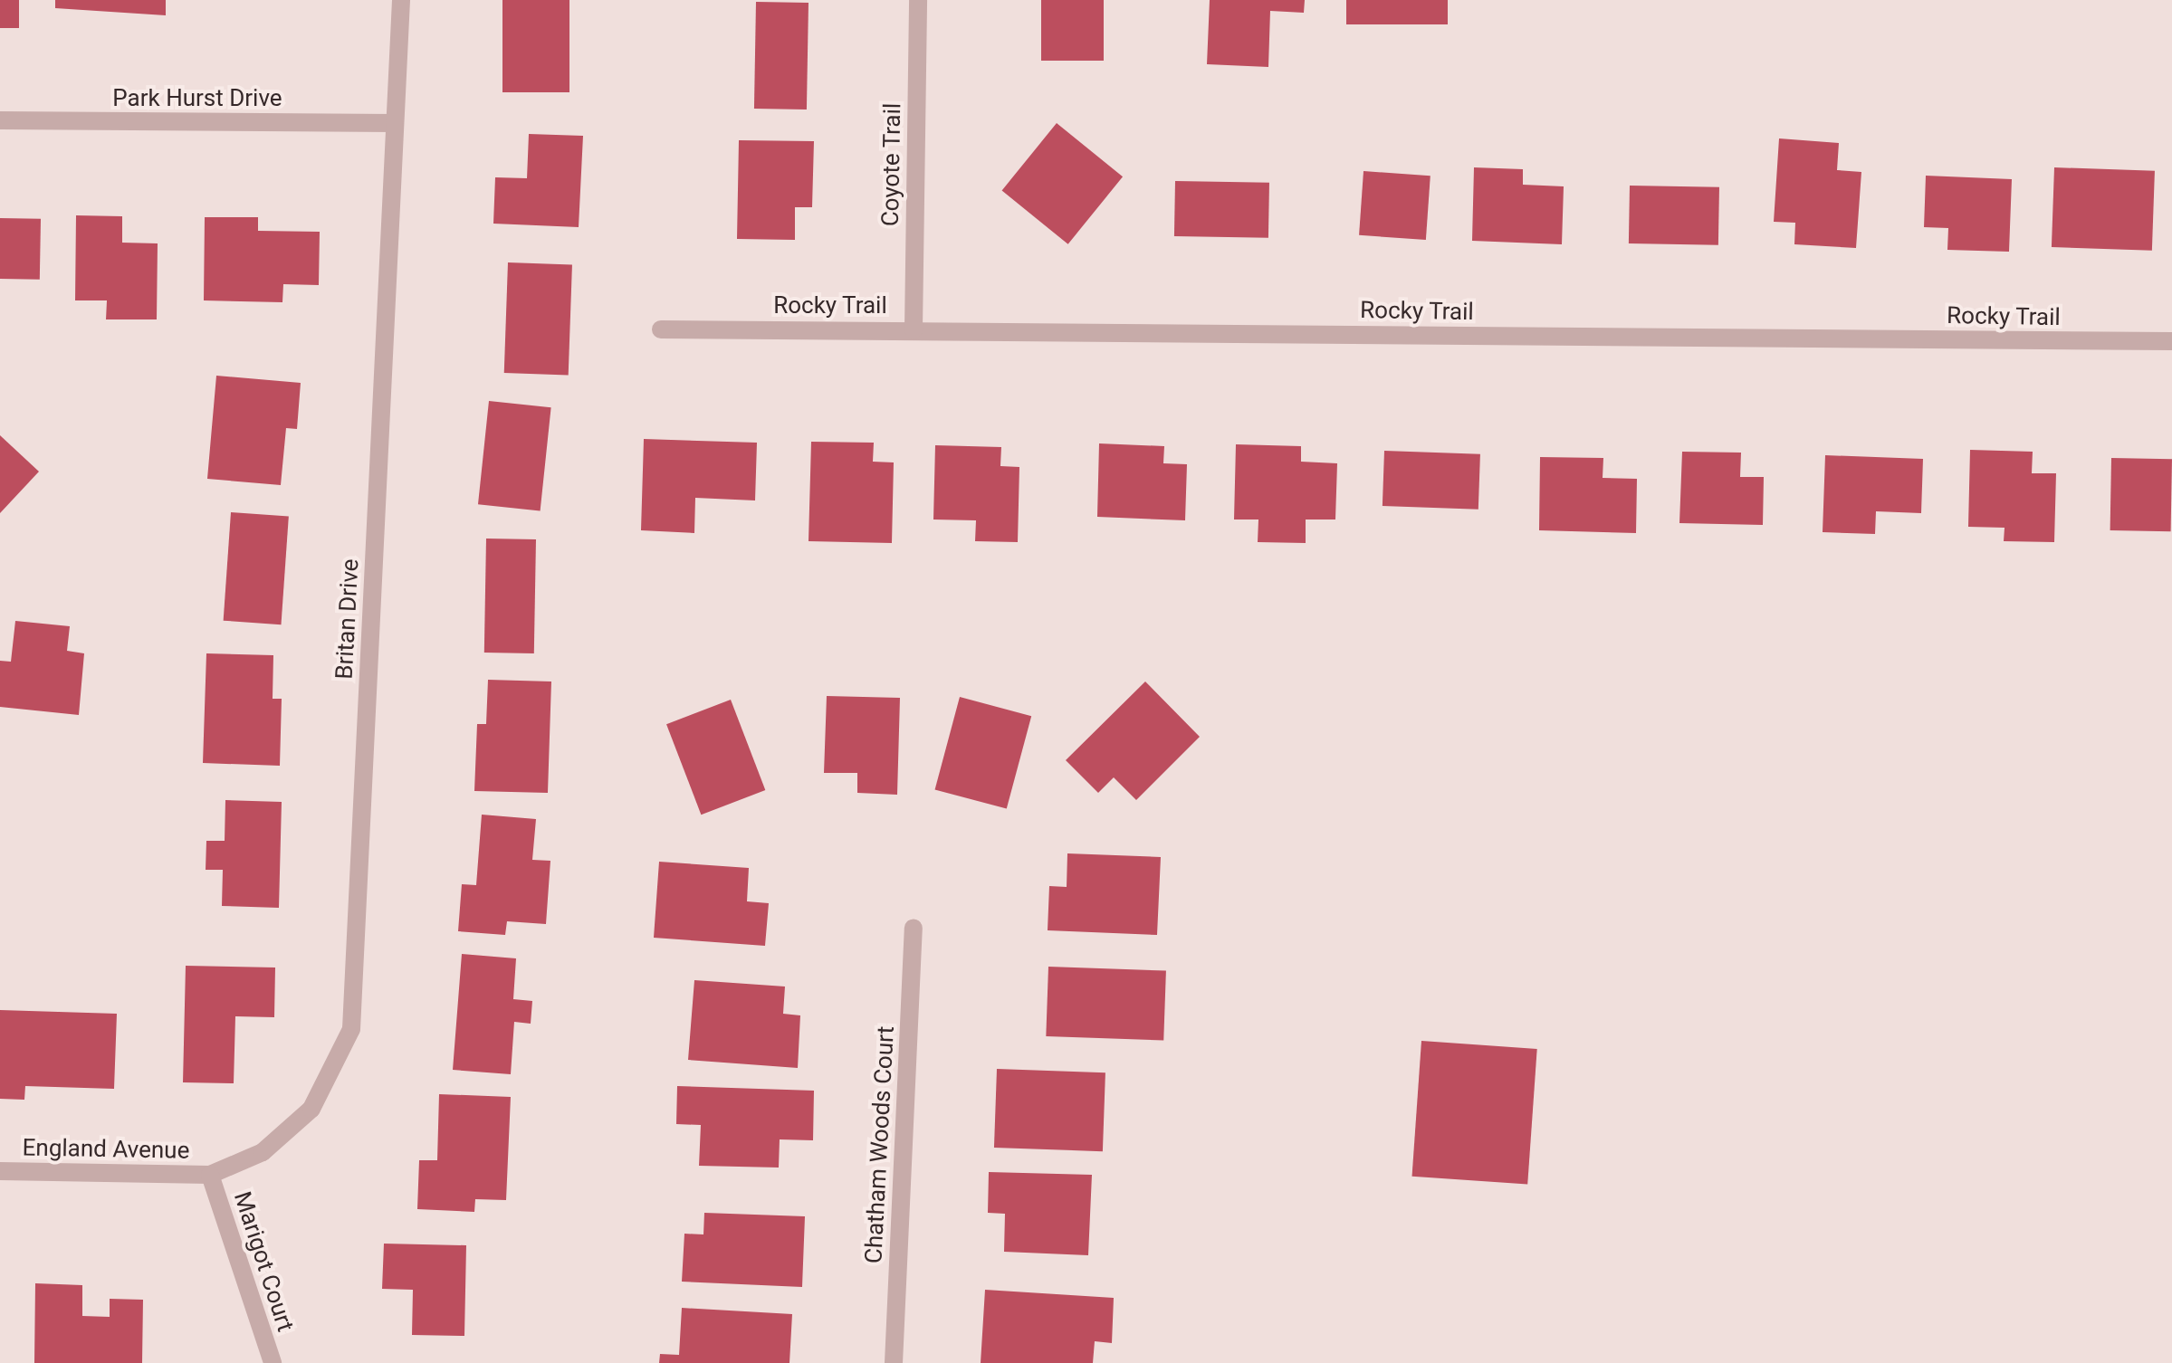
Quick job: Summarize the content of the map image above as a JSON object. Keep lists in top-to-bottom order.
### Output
{
  "streets": {
    "street": [
      "Park Hurst Drive",
      "Coyote Trail",
      "Rocky Trail",
      "Britan Drive",
      "Chatham Woods Court",
      "England Avenue",
      "Marigot Court"
    ]
  },
  "crossings": [
    ["Park Hurst Drive", "Britan Drive"],
    ["Coyote Trail", "Rocky Trail"],
    ["Britan Drive", "England Avenue"],
    ["Britan Drive", "Marigot Court"],
    ["England Avenue", "Marigot Court"]
  ]
}
